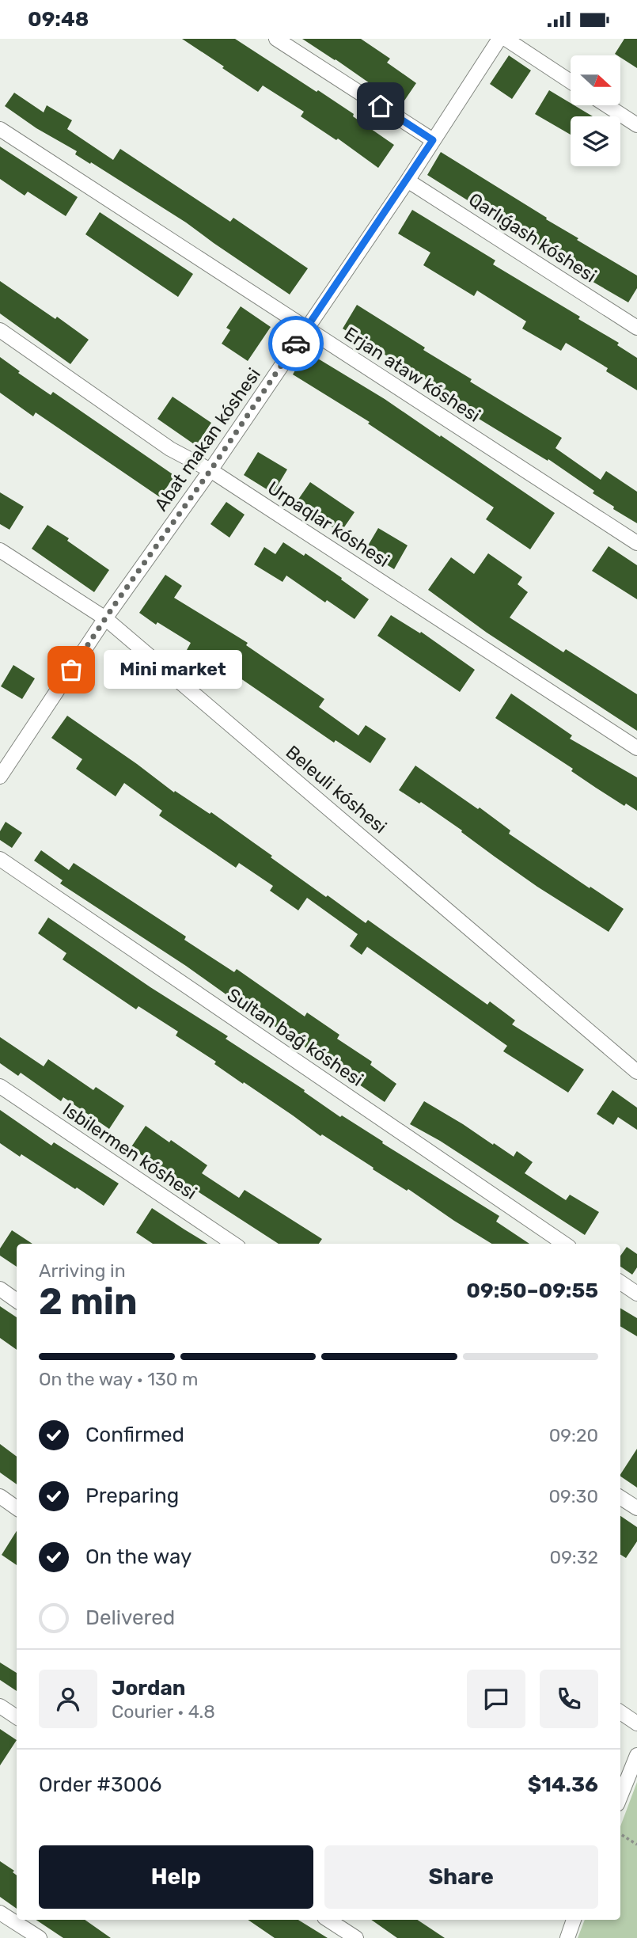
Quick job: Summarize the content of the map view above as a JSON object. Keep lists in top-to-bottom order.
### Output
{
  "streets": {
    "street": [
      "Qarlıǵash kóshesi",
      "Erjan ataw kóshesi",
      "Abat makan kóshesi",
      "Urpaqlar kóshesi",
      "Beleuli kóshesi",
      "Sultan baǵ kóshesi",
      "Isbilermen kóshesi"
    ]
  },
  "crossings": [
    ["Qarlıǵash kóshesi", "Abat makan kóshesi"],
    ["Erjan ataw kóshesi", "Abat makan kóshesi"],
    ["Abat makan kóshesi", "Urpaqlar kóshesi"],
    ["Abat makan kóshesi", "Beleuli kóshesi"]
  ],
  "places": ["Mini market"],
  "north": "right",
  "page": {
    "status": "09:48",
    "bubble": "Mini market",
    "heading": ["2 min", "Arriving in", "09:50–09:55"],
    "panel": [
      "Jordan",
      "Courier · 4.8",
      "Order #3006",
      "$14.36"
    ],
    "bar": "On the way · 130 m",
    "list": [
      ["Confirmed", "09:20"],
      ["Preparing", "09:30"],
      ["On the way", "09:32"],
      "Delivered"
    ],
    "buttons": ["Help", "Share"]
  }
}
